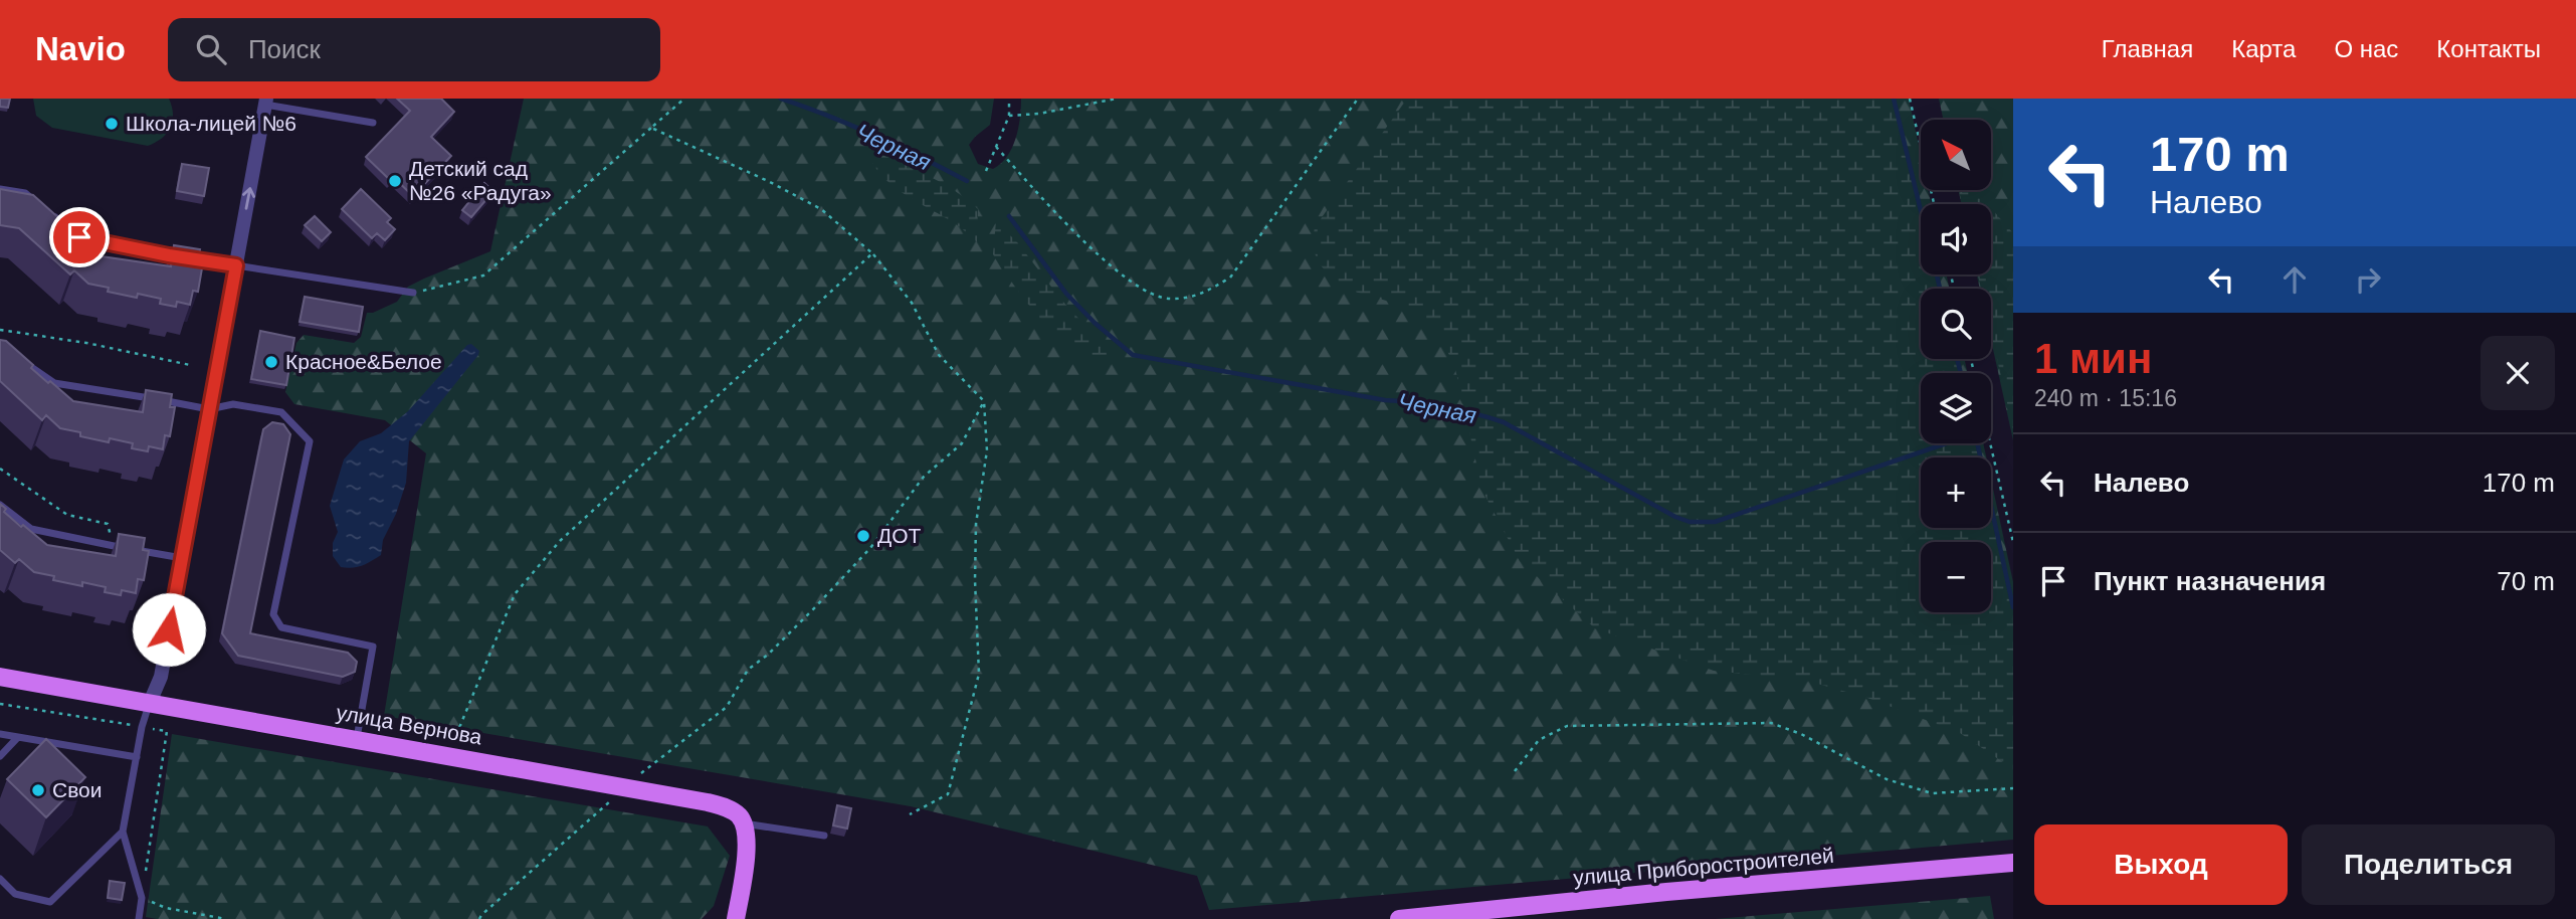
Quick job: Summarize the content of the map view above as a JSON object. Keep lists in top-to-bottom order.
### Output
{
  "streets": {
    "main road": ["улица Вернова", "улица Приборостроителей"]
  },
  "water": ["Черная"],
  "places": [
    "Школа-лицей №6",
    "Детский сад №26 «Радуга»",
    "Красное&Белое",
    "ДОТ",
    "Свои"
  ],
  "north": "top left",
  "page": {
    "header": "Navio",
    "search": "Поиск",
    "nav": [
      "Главная",
      "Карта",
      "О нас",
      "Контакты"
    ],
    "turn": ["170 m", "Налево"],
    "map_buttons": ["+", "−"],
    "heading": ["1 мин", "240 m · 15:16"],
    "list": [
      {
        "name": "Налево",
        "value": "170 m"
      },
      {
        "name": "Пункт назначения",
        "value": "70 m"
      }
    ],
    "buttons": ["Выход", "Поделиться"]
  }
}
